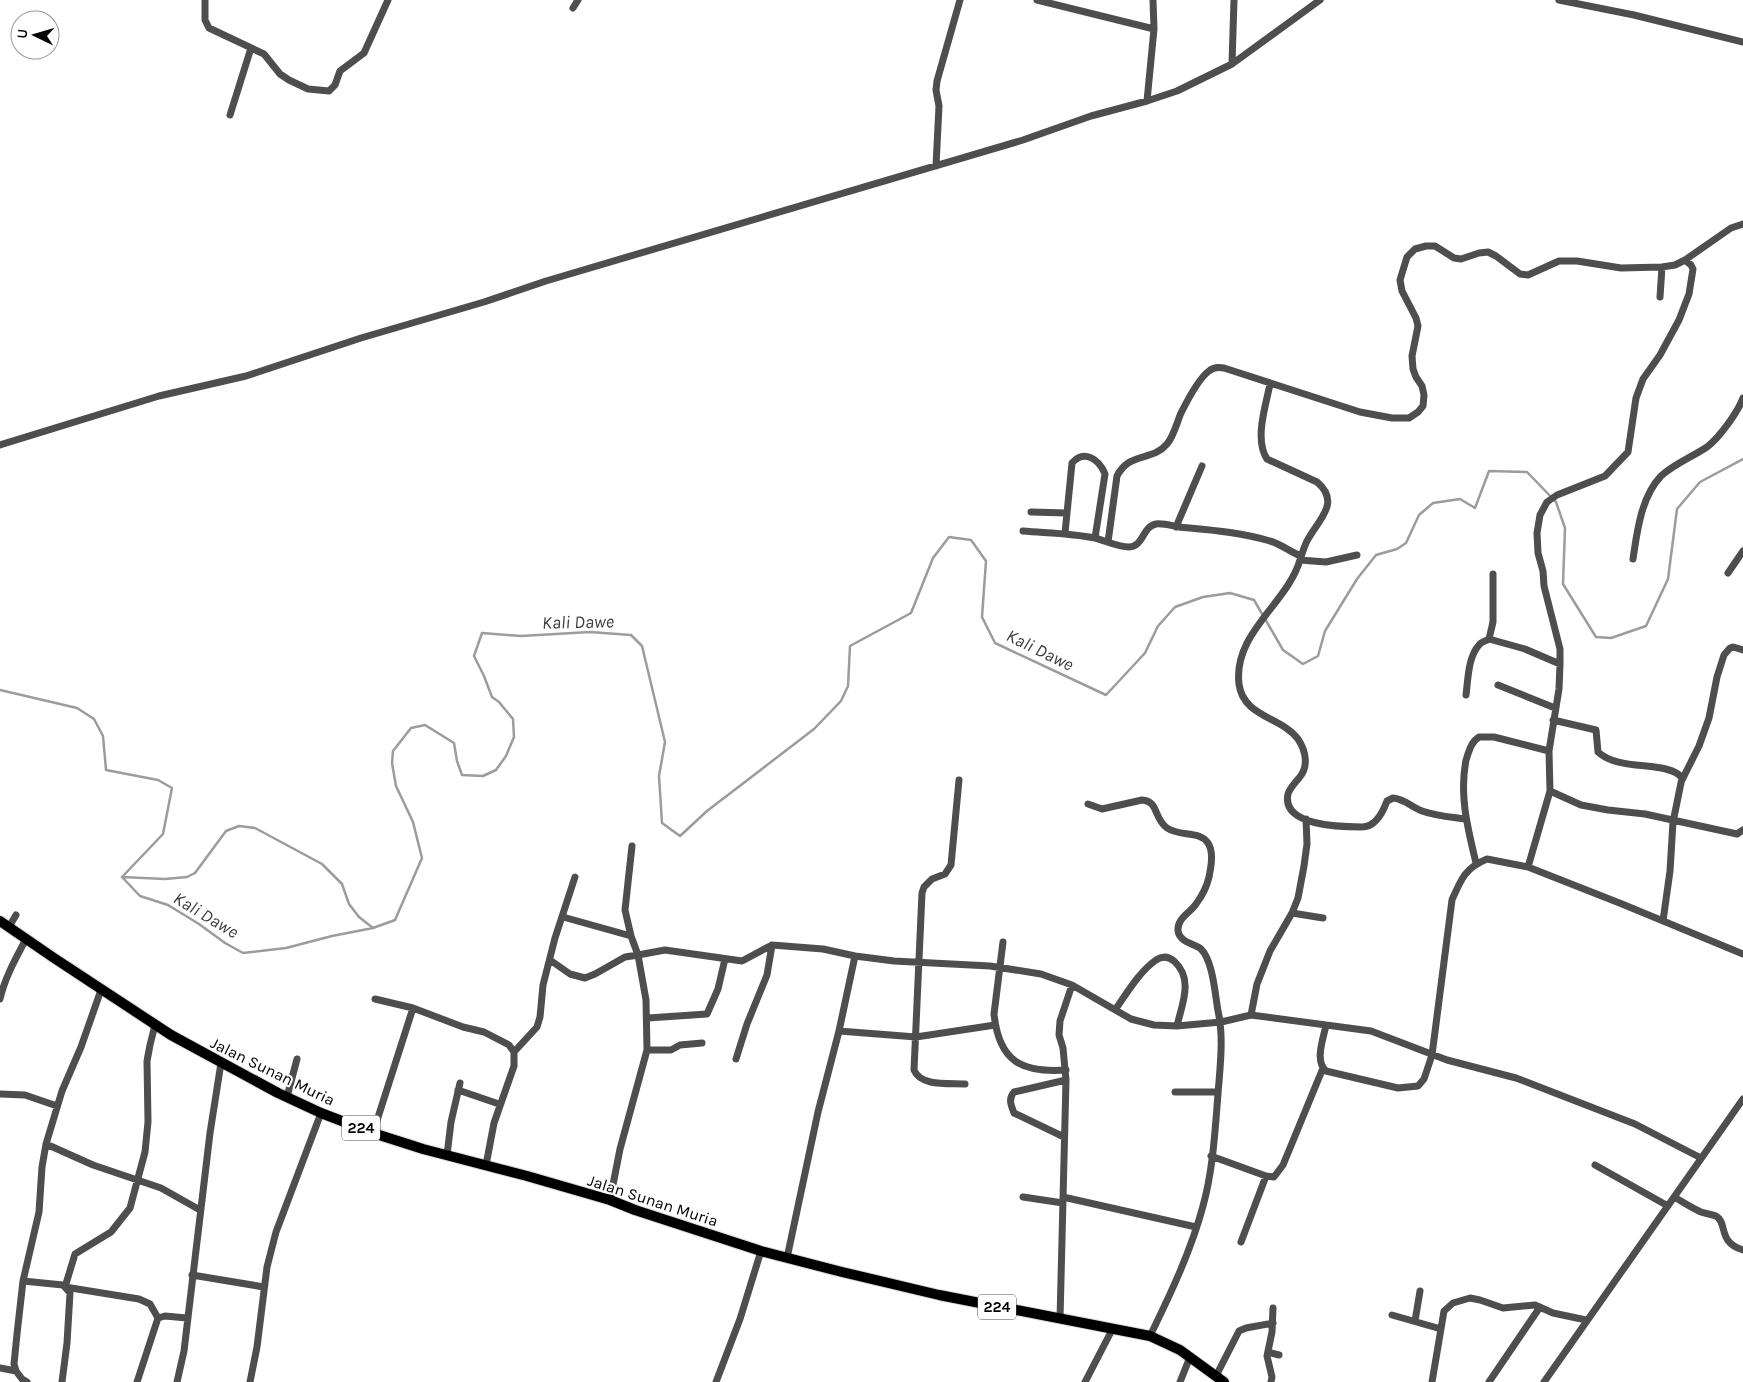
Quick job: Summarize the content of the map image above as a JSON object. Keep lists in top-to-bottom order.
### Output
{
  "streets": {
    "main road": ["Jalan Sunan Muria", "224"]
  },
  "crossings": [
    ["Jalan Sunan Muria", "224"]
  ],
  "water": ["Kali Dawe"],
  "north": "left"
}
